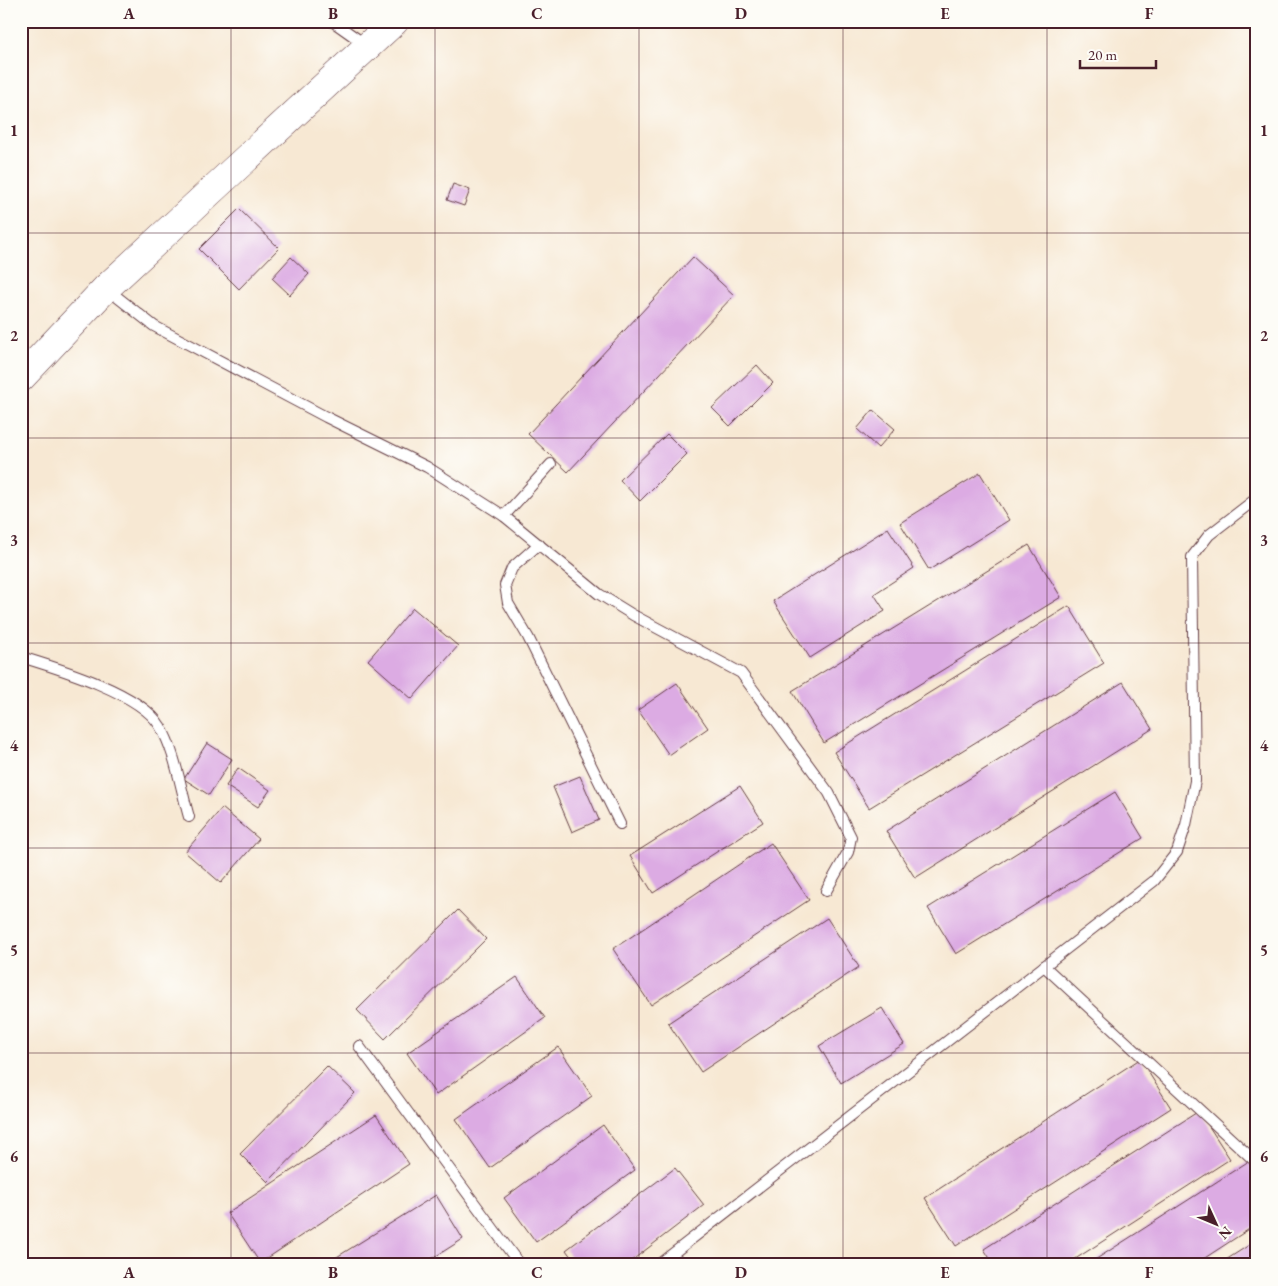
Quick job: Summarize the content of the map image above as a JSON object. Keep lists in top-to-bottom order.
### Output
{
  "scale_bar": "20 m",
  "north": "bottom right",
  "grid": {
    "columns": [
      "A",
      "B",
      "C",
      "D",
      "E",
      "F"
    ],
    "rows": [
      "1",
      "2",
      "3",
      "4",
      "5",
      "6"
    ]
  }
}
